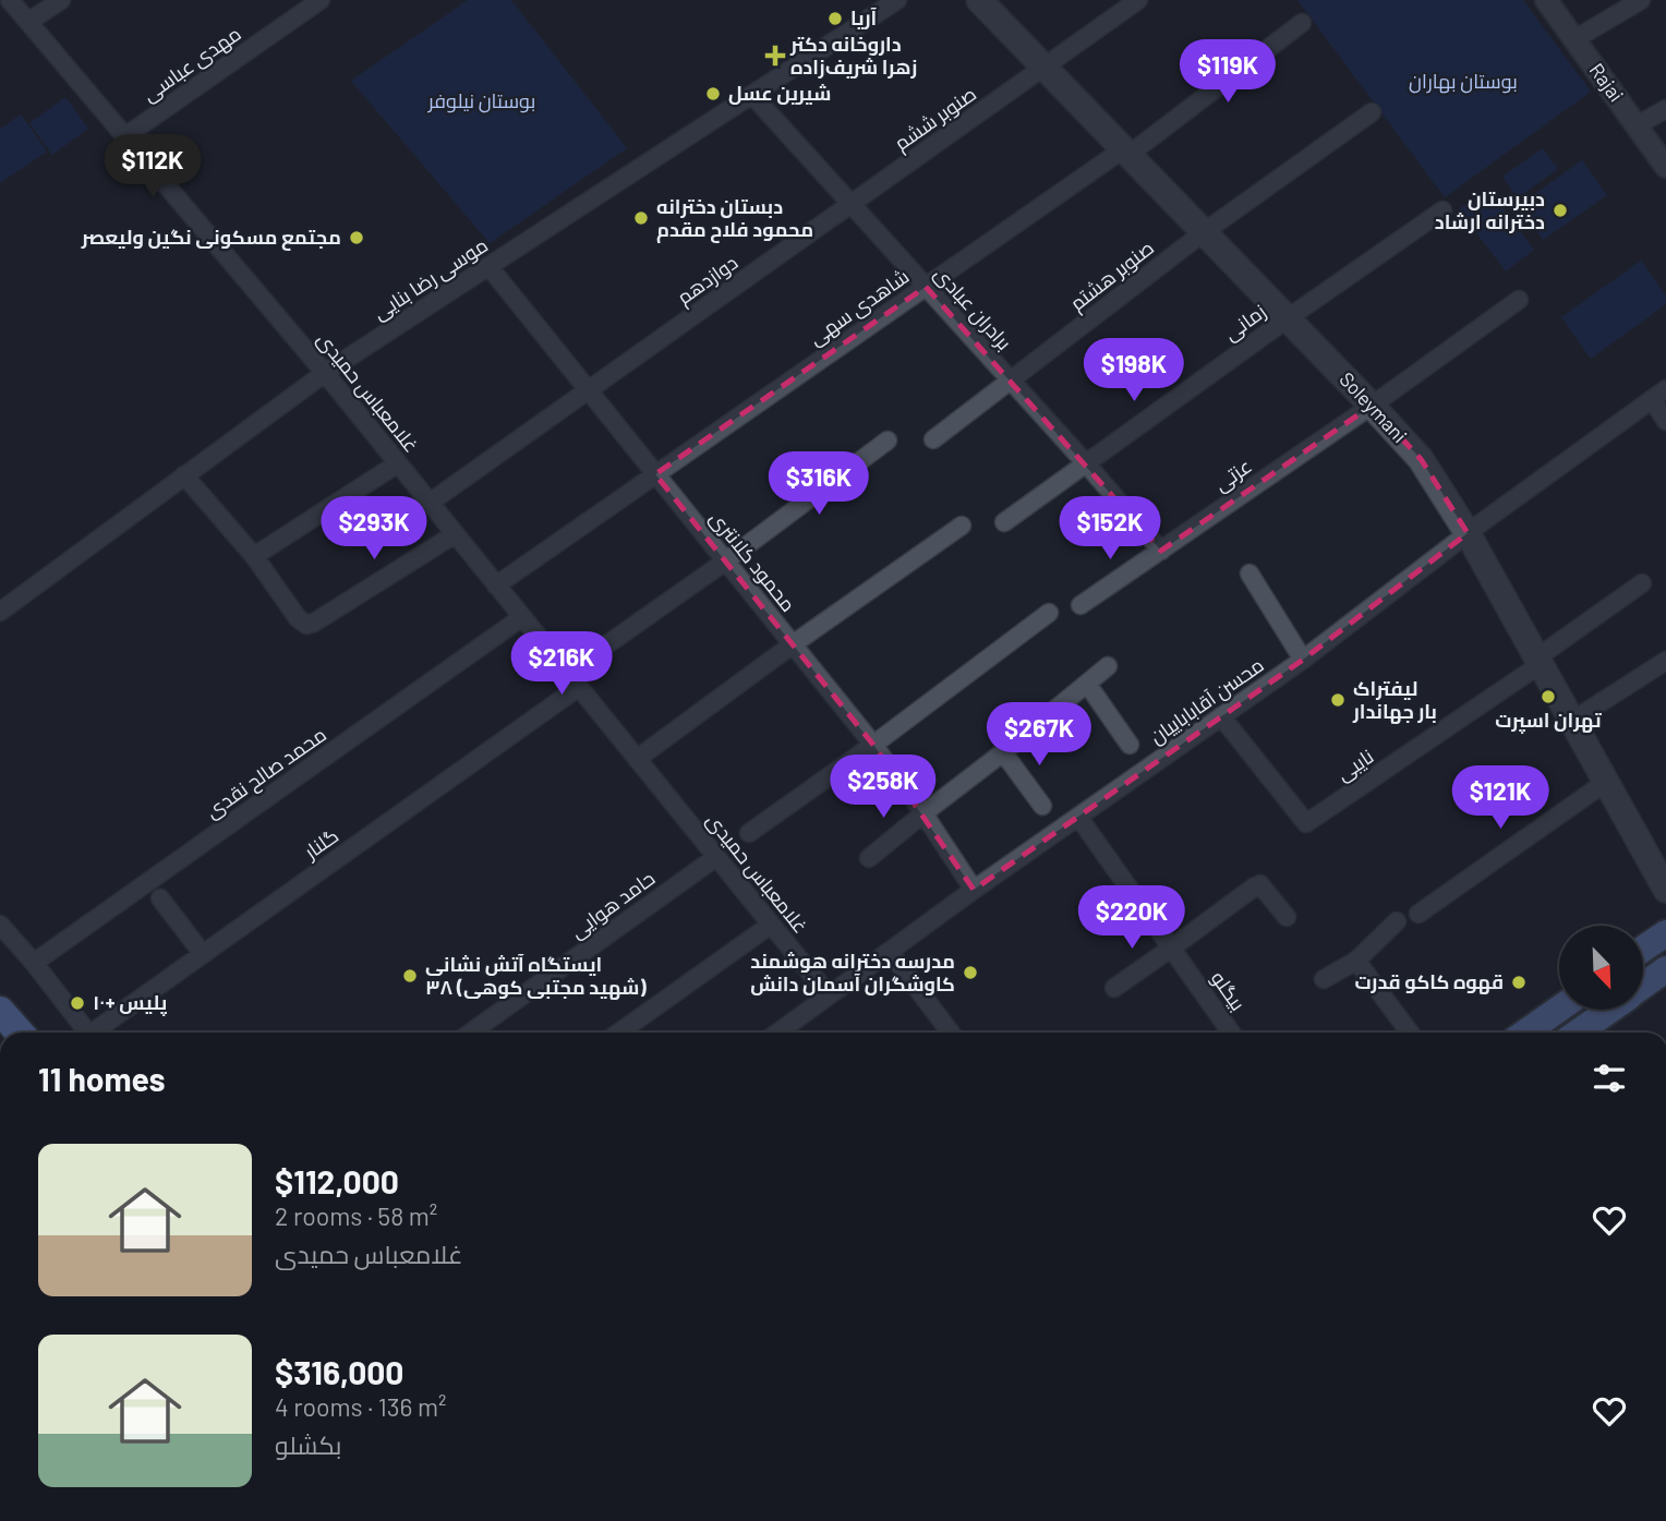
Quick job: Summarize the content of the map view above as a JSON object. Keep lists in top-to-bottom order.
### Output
{
  "streets": {
    "main road": ["Soleymani"],
    "street": [
      "مهدی عباسی",
      "Rajai",
      "صنوبر ششم",
      "صنوبر هشتم",
      "موسی رضا بنایی",
      "دوازدهم",
      "شاهدی سهی",
      "برادران عبادی",
      "زمانی",
      "غلامعباس حمیدی",
      "عزتی",
      "محمود کلانتری",
      "محسن آقاباباییان",
      "نایبی",
      "محمد صالح نقدی",
      "گلنار",
      "حامد هوایی",
      "بیگلو"
    ]
  },
  "crossings": [
    ["مهدی عباسی", "غلامعباس حمیدی"],
    ["صنوبر ششم", "دوازدهم"],
    ["صنوبر ششم", "برادران عبادی"],
    ["صنوبر ششم", "Soleymani"],
    ["صنوبر هشتم", "برادران عبادی"],
    ["صنوبر هشتم", "Soleymani"],
    ["موسی رضا بنایی", "برادران عبادی"],
    ["موسی رضا بنایی", "غلامعباس حمیدی"],
    ["موسی رضا بنایی", "محمود کلانتری"],
    ["دوازدهم", "برادران عبادی"],
    ["دوازدهم", "غلامعباس حمیدی"],
    ["دوازدهم", "محمود کلانتری"],
    ["شاهدی سهی", "برادران عبادی"],
    ["شاهدی سهی", "غلامعباس حمیدی"],
    ["شاهدی سهی", "Soleymani"],
    ["شاهدی سهی", "محمود کلانتری"],
    ["برادران عبادی", "زمانی"],
    ["برادران عبادی", "عزتی"],
    ["زمانی", "Soleymani"],
    ["غلامعباس حمیدی", "محسن آقاباباییان"],
    ["غلامعباس حمیدی", "محمد صالح نقدی"],
    ["غلامعباس حمیدی", "گلنار"],
    ["غلامعباس حمیدی", "حامد هوایی"],
    ["Soleymani", "عزتی"],
    ["Soleymani", "محسن آقاباباییان"],
    ["Soleymani", "نایبی"],
    ["محمود کلانتری", "محسن آقاباباییان"],
    ["محمود کلانتری", "گلنار"],
    ["محسن آقاباباییان", "نایبی"],
    ["محسن آقاباباییان", "بیگلو"],
    ["محمد صالح نقدی", "گلنار"]
  ],
  "parks": ["بوستان بهاران", "بوستان نیلوفر"],
  "places": {
    "other": [
      "آریا",
      "شیرین عسل",
      "دبیرستان دخترانه ارشاد",
      "دبستان دخترانه محمود فلاح مقدم",
      "مجتمع مسکونی نگین ولیعصر",
      "تهران اسپرت",
      "لیفتراک بار جهاندار",
      "مدرسه دخترانه هوشمند کاوشگران آسمان دانش",
      "ایستگاه آتش نشانی ۳۸ (شهید مجتبی کوهی)",
      "قهوه کاکو قدرت",
      "پلیس +۱۰"
    ],
    "health": ["داروخانه دکتر زهرا شریف‌زاده"]
  },
  "north": "bottom right",
  "page": {
    "price": [
      "$119K",
      "$112K",
      "$198K",
      "$316K",
      "$293K",
      "$152K",
      "$216K",
      "$267K",
      "$258K",
      "$121K",
      "$220K"
    ],
    "heading": "11 homes",
    "list": [
      {
        "name": "$112,000",
        "note": "2 rooms · 58 m² · غلامعباس حمیدی"
      },
      {
        "name": "$316,000",
        "note": "4 rooms · 136 m² · بکشلو"
      }
    ]
  }
}
